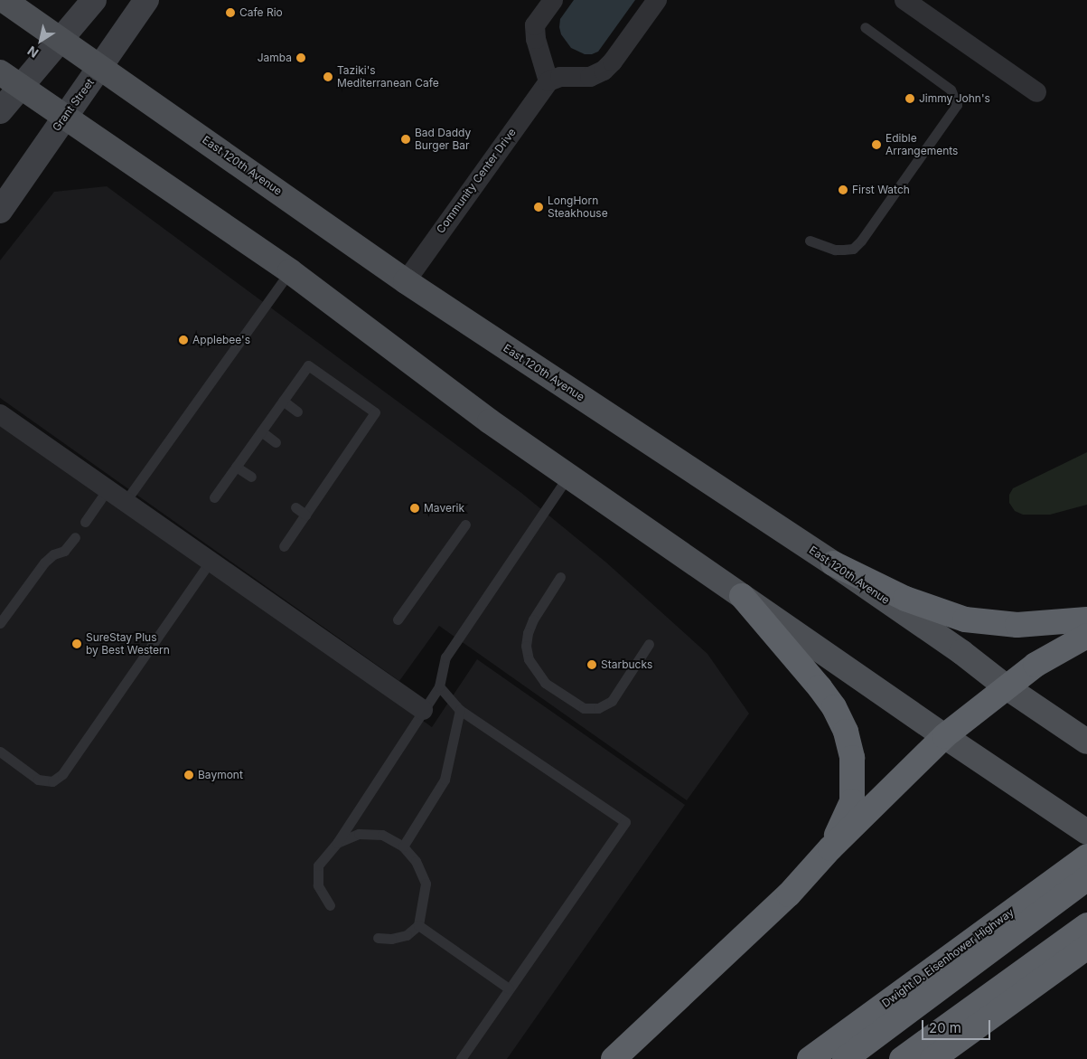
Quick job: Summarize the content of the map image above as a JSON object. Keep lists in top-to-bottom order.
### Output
{
  "streets": {
    "highway": ["Dwight D. Eisenhower Highway"],
    "main road": ["East 120th Avenue"],
    "street": ["Grant Street", "Community Center Drive"]
  },
  "crossings": [
    ["Grant Street", "East 120th Avenue"],
    ["East 120th Avenue", "Community Center Drive"]
  ],
  "places": [
    "Cafe Rio",
    "Jamba",
    "Taziki's Mediterranean Cafe",
    "Jimmy John's",
    "Bad Daddy Burger Bar",
    "Edible Arrangements",
    "First Watch",
    "LongHorn Steakhouse",
    "Applebee's",
    "Maverik",
    "SureStay Plus by Best Western",
    "Starbucks",
    "Baymont"
  ],
  "scale_bar": "20 m",
  "north": "bottom left"
}
